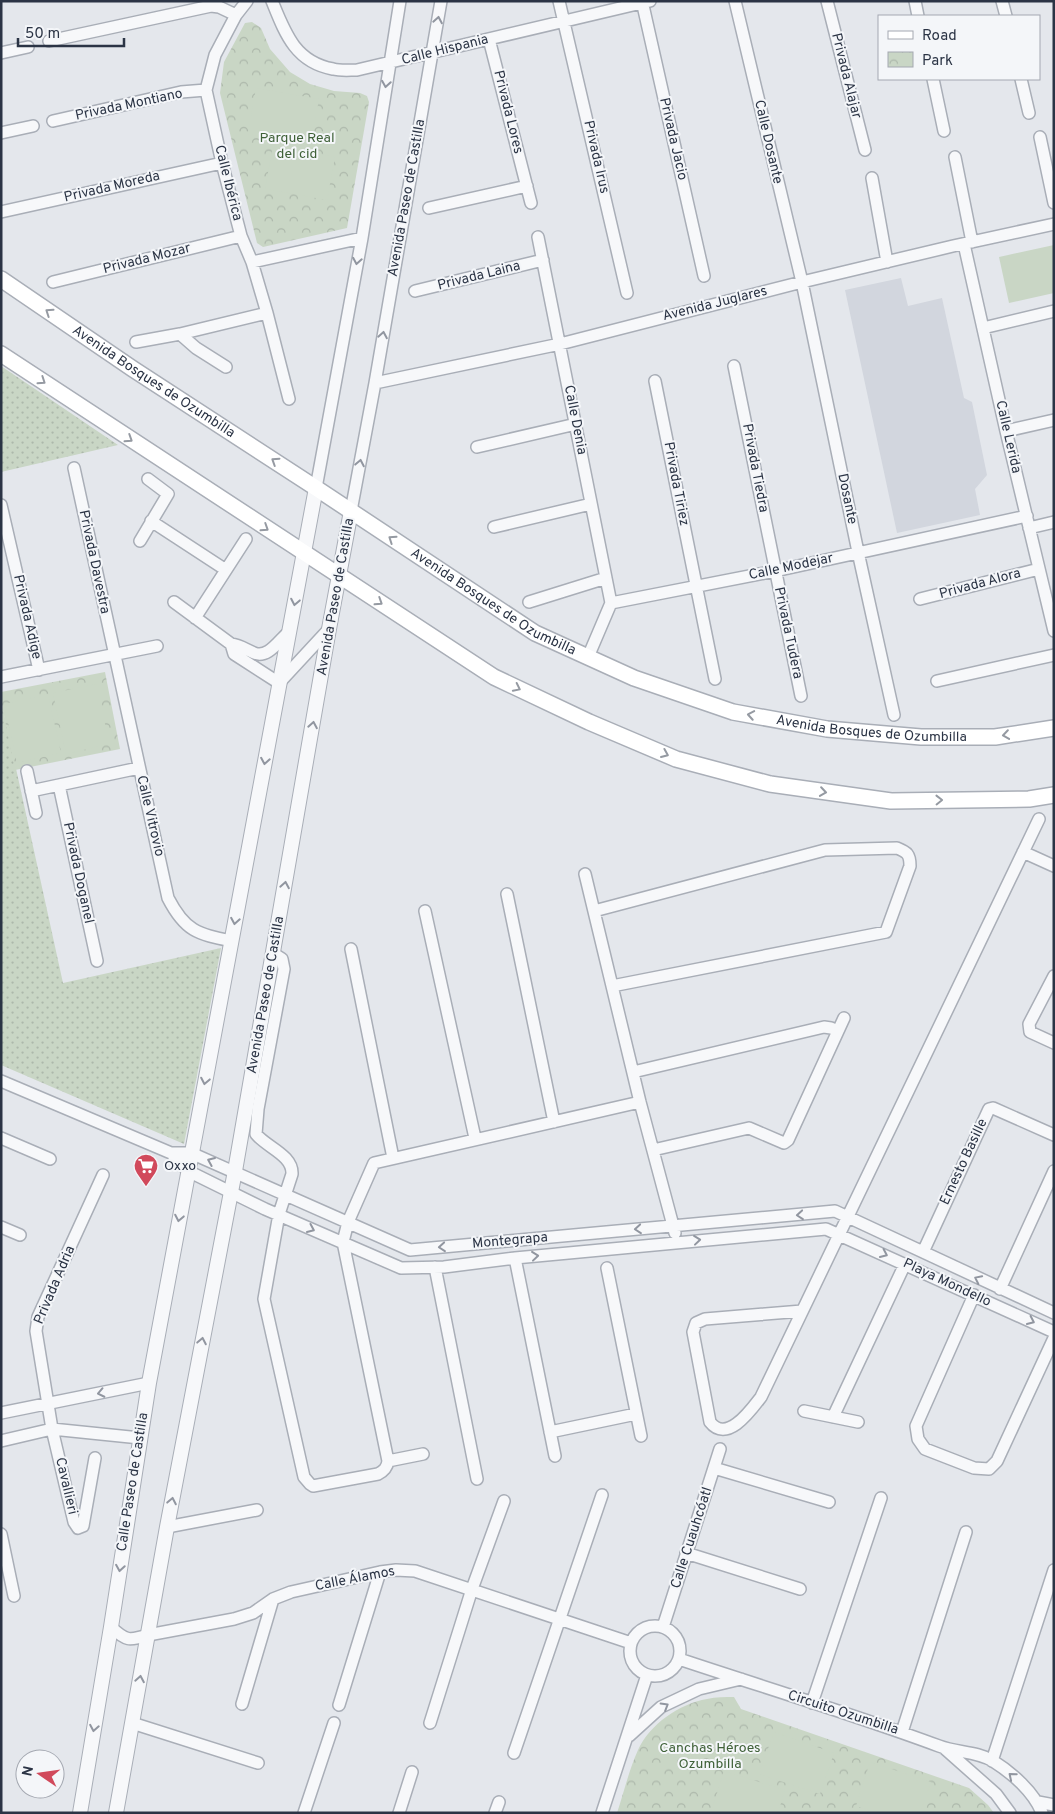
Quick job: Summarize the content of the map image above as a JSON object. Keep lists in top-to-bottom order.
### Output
{
  "streets": {
    "main road": ["Avenida Bosques de Ozumbilla"],
    "street": [
      "Calle Hispania",
      "Privada Alajar",
      "Privada Montiano",
      "Privada Lores",
      "Privada Jacio",
      "Calle Dosante",
      "Privada Irus",
      "Calle Ibérica",
      "Privada Moreda",
      "Avenida Paseo de Castilla",
      "Privada Mozar",
      "Privada Laina",
      "Avenida Juglares",
      "Calle Denia",
      "Calle Lerida",
      "Privada Tiedra",
      "Privada Tiriez",
      "Dosante",
      "Privada Davestra",
      "Calle Modejar",
      "Privada Alora",
      "Privada Adige",
      "Privada Tudera",
      "Calle Vitrovio",
      "Privada Doganel",
      "Ernesto Basille",
      "Montegrapa",
      "Playa Mondello",
      "Privada Adria",
      "Calle Paseo de Castilla",
      "Cavallieri",
      "Calle Cuauhcóatl",
      "Calle Álamos",
      "Circuito Ozumbilla"
    ]
  },
  "crossings": [
    ["Calle Hispania", "Privada Lores"],
    ["Calle Hispania", "Privada Jacio"],
    ["Calle Hispania", "Privada Irus"],
    ["Calle Hispania", "Avenida Paseo de Castilla"],
    ["Privada Montiano", "Calle Ibérica"],
    ["Calle Dosante", "Avenida Juglares"],
    ["Calle Dosante", "Dosante"],
    ["Calle Ibérica", "Privada Moreda"],
    ["Calle Ibérica", "Privada Mozar"],
    ["Avenida Paseo de Castilla", "Avenida Juglares"],
    ["Avenida Paseo de Castilla", "Avenida Bosques de Ozumbilla"],
    ["Avenida Paseo de Castilla", "Montegrapa"],
    ["Privada Laina", "Calle Denia"],
    ["Avenida Juglares", "Calle Denia"],
    ["Avenida Juglares", "Calle Lerida"],
    ["Avenida Juglares", "Dosante"],
    ["Calle Denia", "Calle Modejar"],
    ["Calle Lerida", "Calle Modejar"],
    ["Calle Lerida", "Privada Alora"],
    ["Privada Tiedra", "Calle Modejar"],
    ["Privada Tiedra", "Privada Tudera"],
    ["Privada Tiriez", "Calle Modejar"],
    ["Dosante", "Calle Modejar"],
    ["Privada Davestra", "Calle Vitrovio"],
    ["Calle Modejar", "Privada Tudera"],
    ["Ernesto Basille", "Playa Mondello"],
    ["Montegrapa", "Playa Mondello"],
    ["Montegrapa", "Calle Paseo de Castilla"],
    ["Privada Adria", "Cavallieri"],
    ["Calle Paseo de Castilla", "Calle Álamos"],
    ["Calle Cuauhcóatl", "Calle Álamos"],
    ["Calle Cuauhcóatl", "Circuito Ozumbilla"],
    ["Calle Álamos", "Circuito Ozumbilla"]
  ],
  "parks": ["Parque Real del cid", "Canchas Héroes Ozumbilla"],
  "places": {
    "supermarket": ["Oxxo"]
  },
  "legend": ["Road", "Park"],
  "scale_bar": "50 m",
  "north": "left"
}
